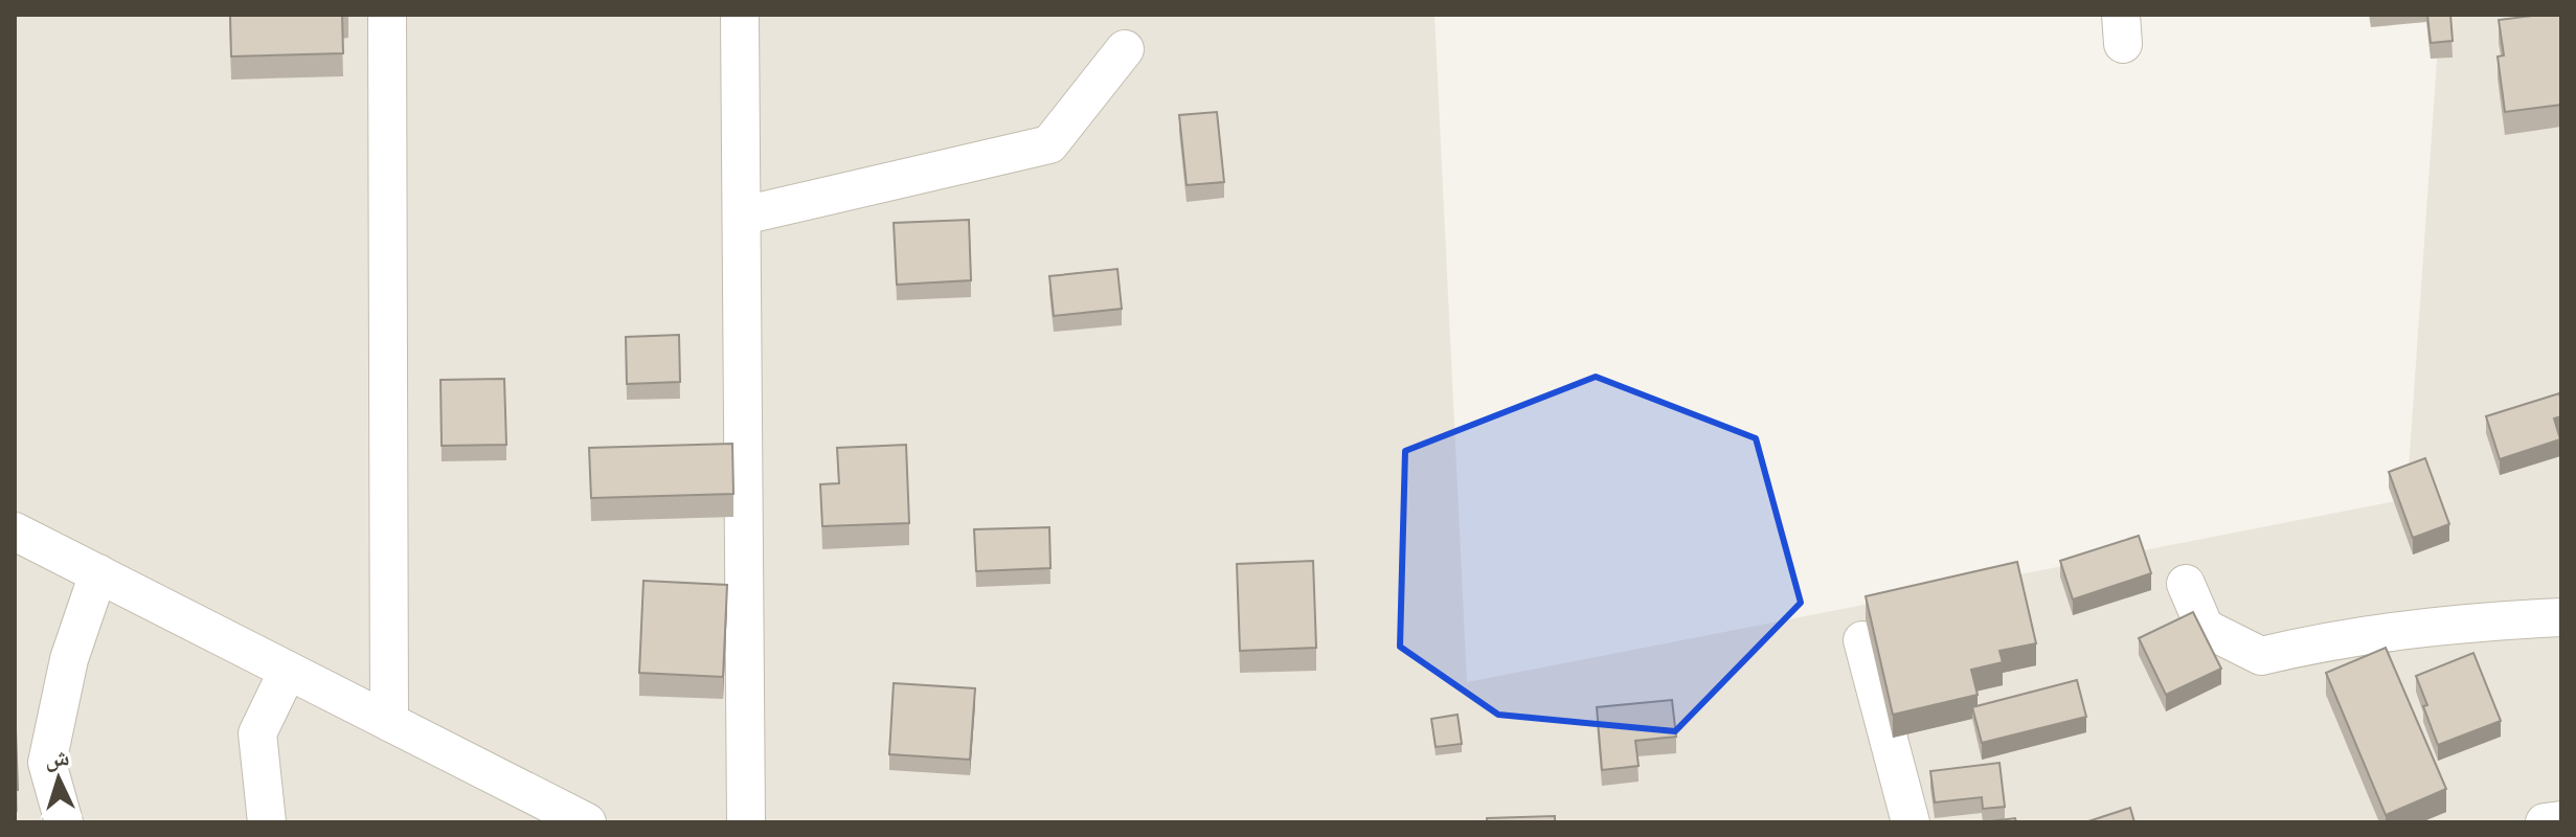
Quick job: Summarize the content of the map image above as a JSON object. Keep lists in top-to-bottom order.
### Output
{
  "north": "top"
}
